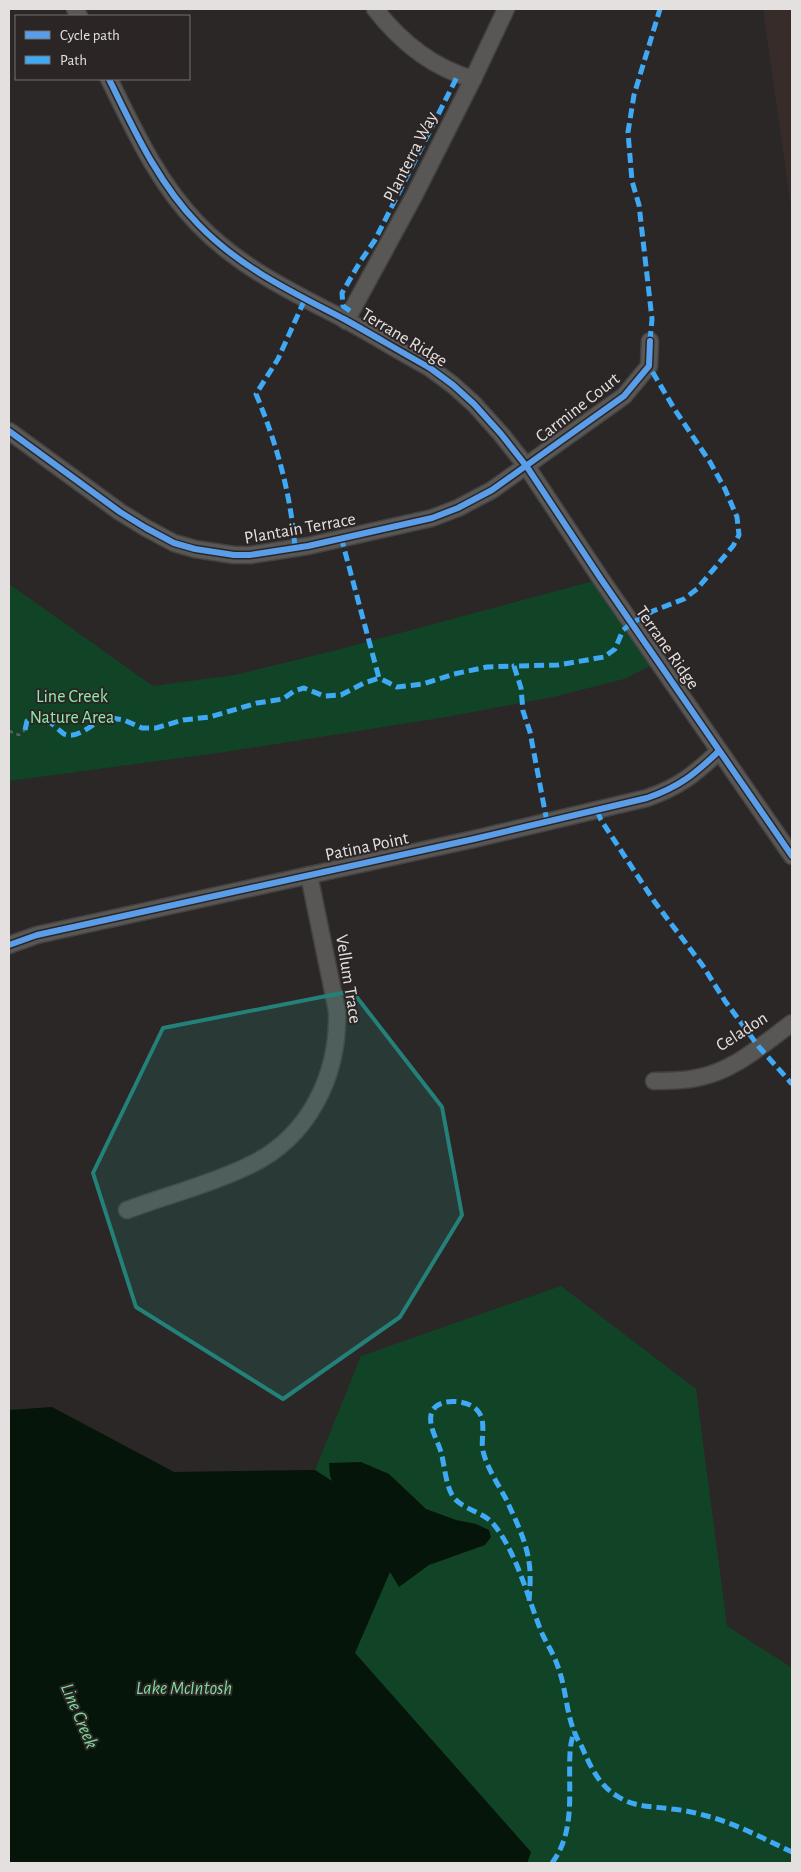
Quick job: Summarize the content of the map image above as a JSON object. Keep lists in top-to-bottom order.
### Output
{
  "streets": {
    "street": [
      "Planterra Way",
      "Terrane Ridge",
      "Carmine Court",
      "Plantain Terrace",
      "Patina Point",
      "Vellum Trace",
      "Celadon"
    ]
  },
  "crossings": [
    ["Planterra Way", "Terrane Ridge"],
    ["Terrane Ridge", "Carmine Court"],
    ["Terrane Ridge", "Plantain Terrace"],
    ["Terrane Ridge", "Patina Point"],
    ["Carmine Court", "Plantain Terrace"],
    ["Patina Point", "Vellum Trace"]
  ],
  "water": ["Lake McIntosh", "Line Creek"],
  "parks": ["Line Creek Nature Area"],
  "legend": ["Cycle path", "Path"]
}
